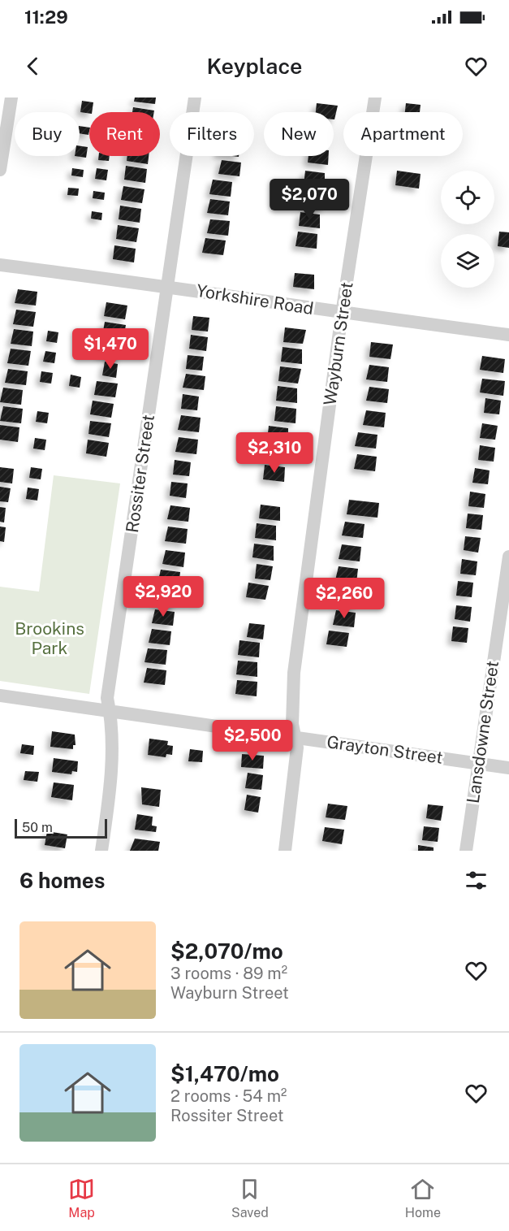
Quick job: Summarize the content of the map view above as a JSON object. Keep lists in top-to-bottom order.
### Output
{
  "streets": {
    "street": [
      "Yorkshire Road",
      "Wayburn Street",
      "Rossiter Street",
      "Lansdowne Street",
      "Grayton Street"
    ]
  },
  "crossings": [
    ["Yorkshire Road", "Wayburn Street"],
    ["Yorkshire Road", "Rossiter Street"],
    ["Wayburn Street", "Grayton Street"],
    ["Rossiter Street", "Grayton Street"],
    ["Lansdowne Street", "Grayton Street"]
  ],
  "parks": ["Brookins Park"],
  "scale_bar": "50 m",
  "page": {
    "status": "11:29",
    "header": "Keyplace",
    "chip": [
      "Buy",
      "Rent",
      "Filters",
      "New",
      "Apartment"
    ],
    "price": [
      "$2,070",
      "$1,470",
      "$2,310",
      "$2,920",
      "$2,260",
      "$2,500"
    ],
    "scale": "50 m",
    "heading": "6 homes",
    "list": [
      {
        "name": "$2,070/mo",
        "note": "3 rooms · 89 m² · Wayburn Street"
      },
      {
        "name": "$1,470/mo",
        "note": "2 rooms · 54 m² · Rossiter Street"
      }
    ],
    "tabs": ["Map", "Saved", "Home"]
  }
}
